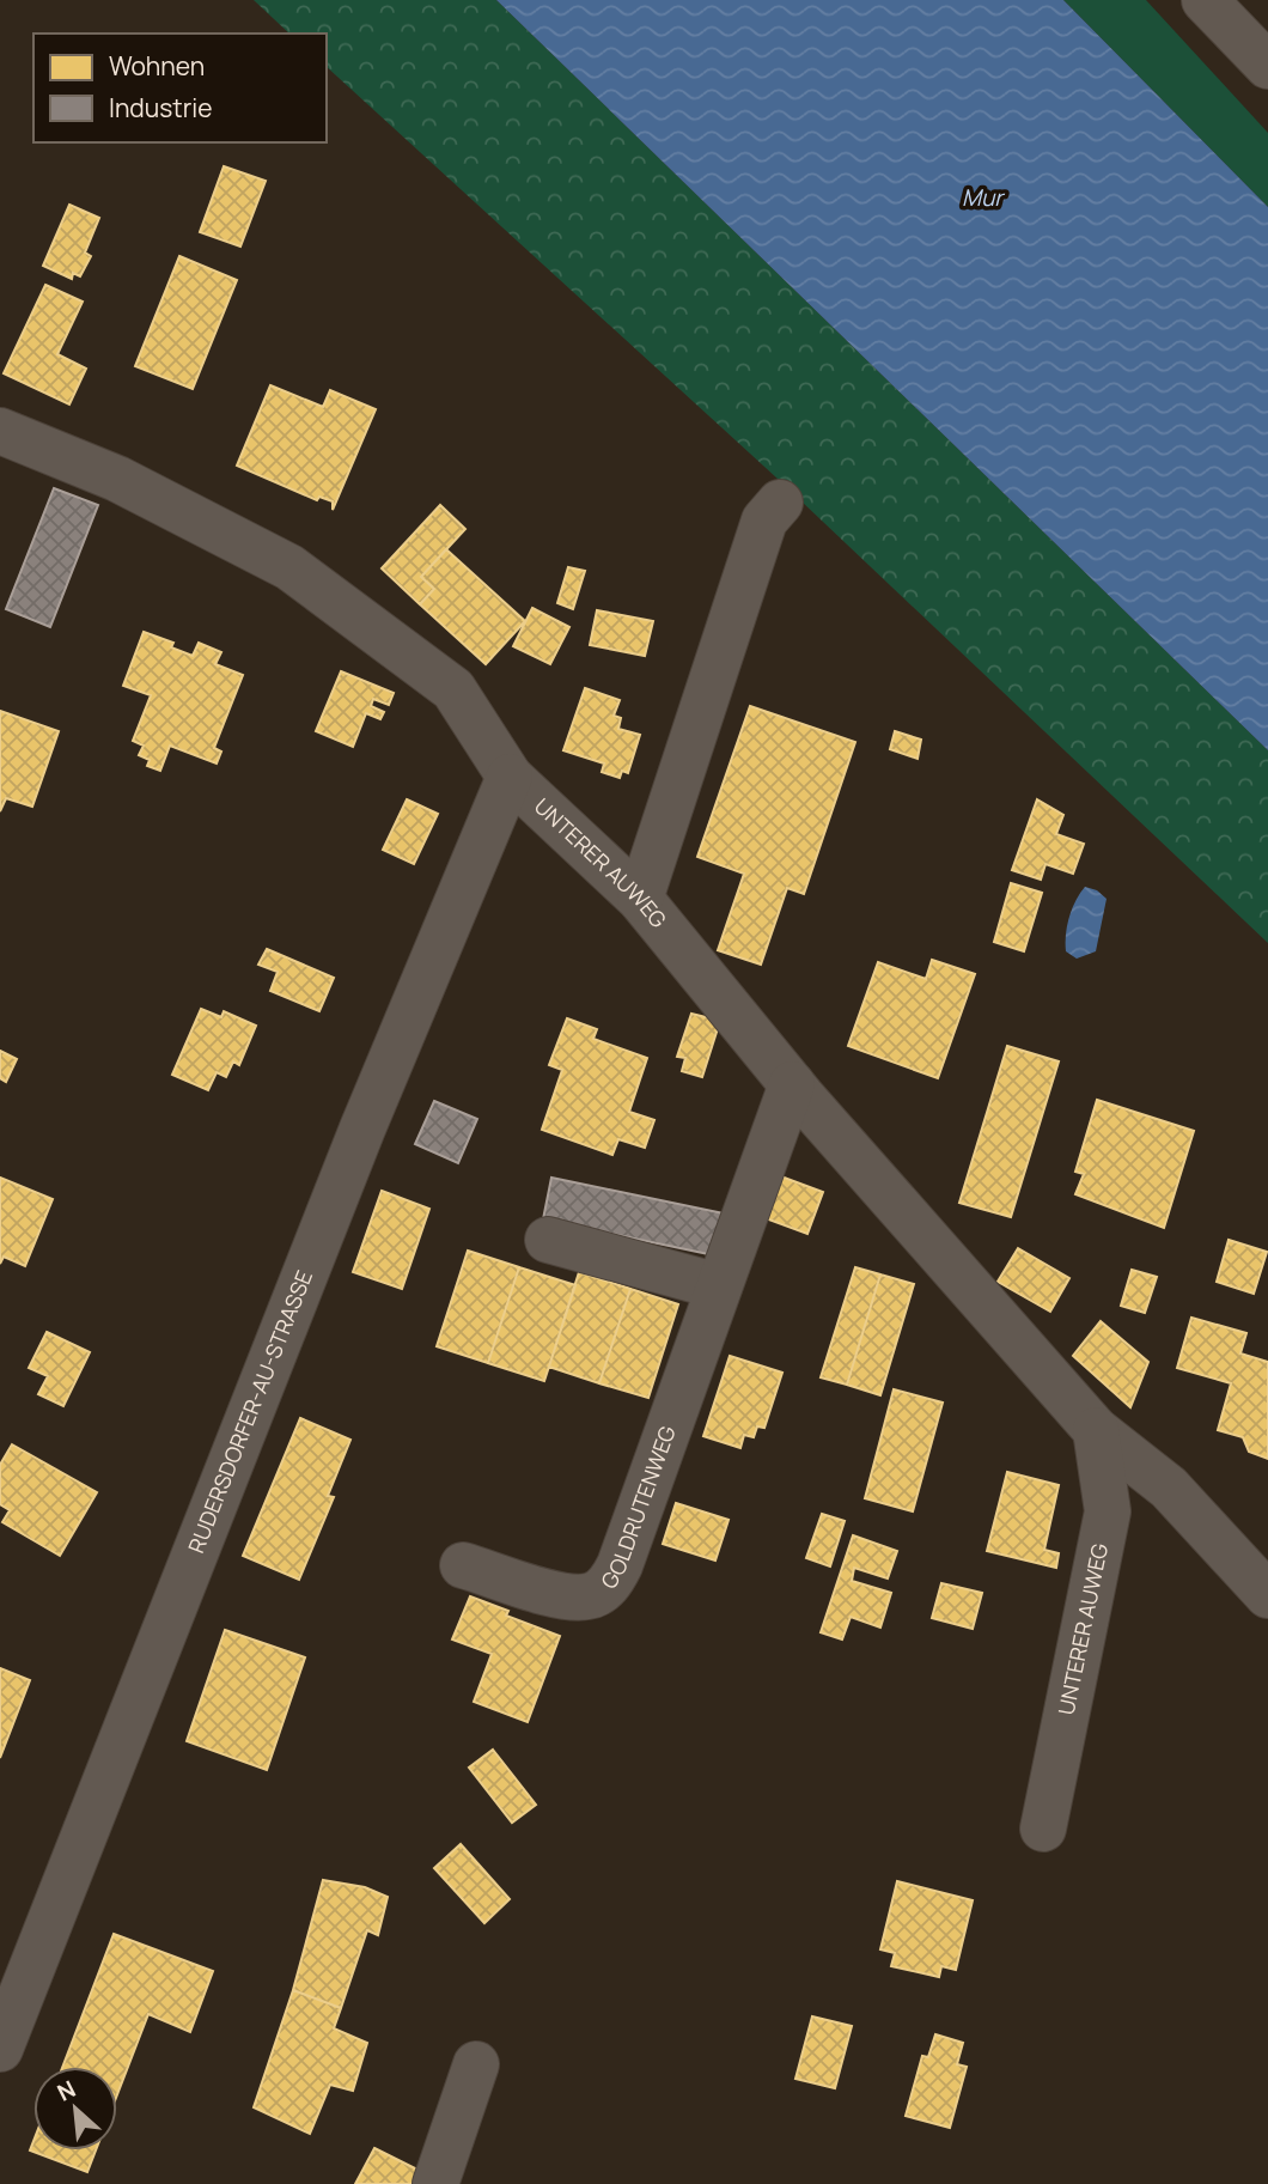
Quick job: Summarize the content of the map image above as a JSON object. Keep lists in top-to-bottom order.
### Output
{
  "streets": {
    "street": ["UNTERER AUWEG", "RUDERSDORFER-AU-STRASSE", "GOLDRUTENWEG"]
  },
  "crossings": [
    ["UNTERER AUWEG", "RUDERSDORFER-AU-STRASSE"],
    ["UNTERER AUWEG", "GOLDRUTENWEG"]
  ],
  "water": ["Mur"],
  "legend": ["Wohnen", "Industrie"],
  "north": "top left"
}
